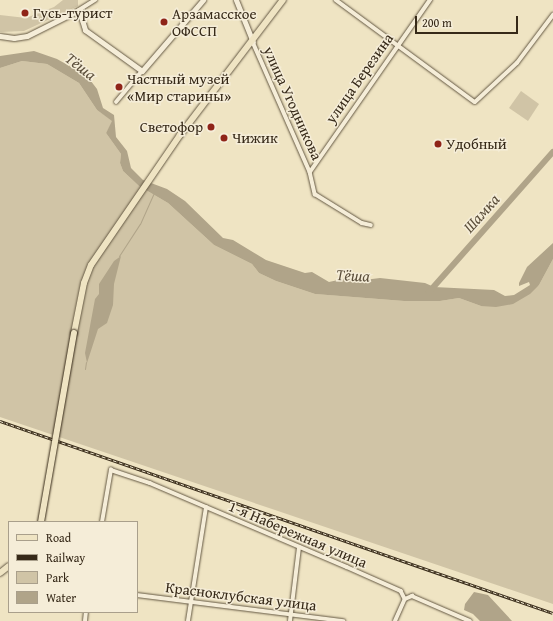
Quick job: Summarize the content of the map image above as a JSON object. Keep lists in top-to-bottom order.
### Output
{
  "streets": {
    "street": [
      "улица Березина",
      "улица Угодникова",
      "1-я Набережная улица",
      "Красноклубская улица"
    ]
  },
  "crossings": [
    ["улица Березина", "улица Угодникова"]
  ],
  "water": ["Тёша", "Шамка"],
  "places": [
    "Гусь-турист",
    "Арзамасское ОФССП",
    "Частный музей «Мир старины»",
    "Светофор",
    "Чижик",
    "Удобный"
  ],
  "legend": [
    "Road",
    "Railway",
    "Park",
    "Water"
  ],
  "scale_bar": "200 m"
}
